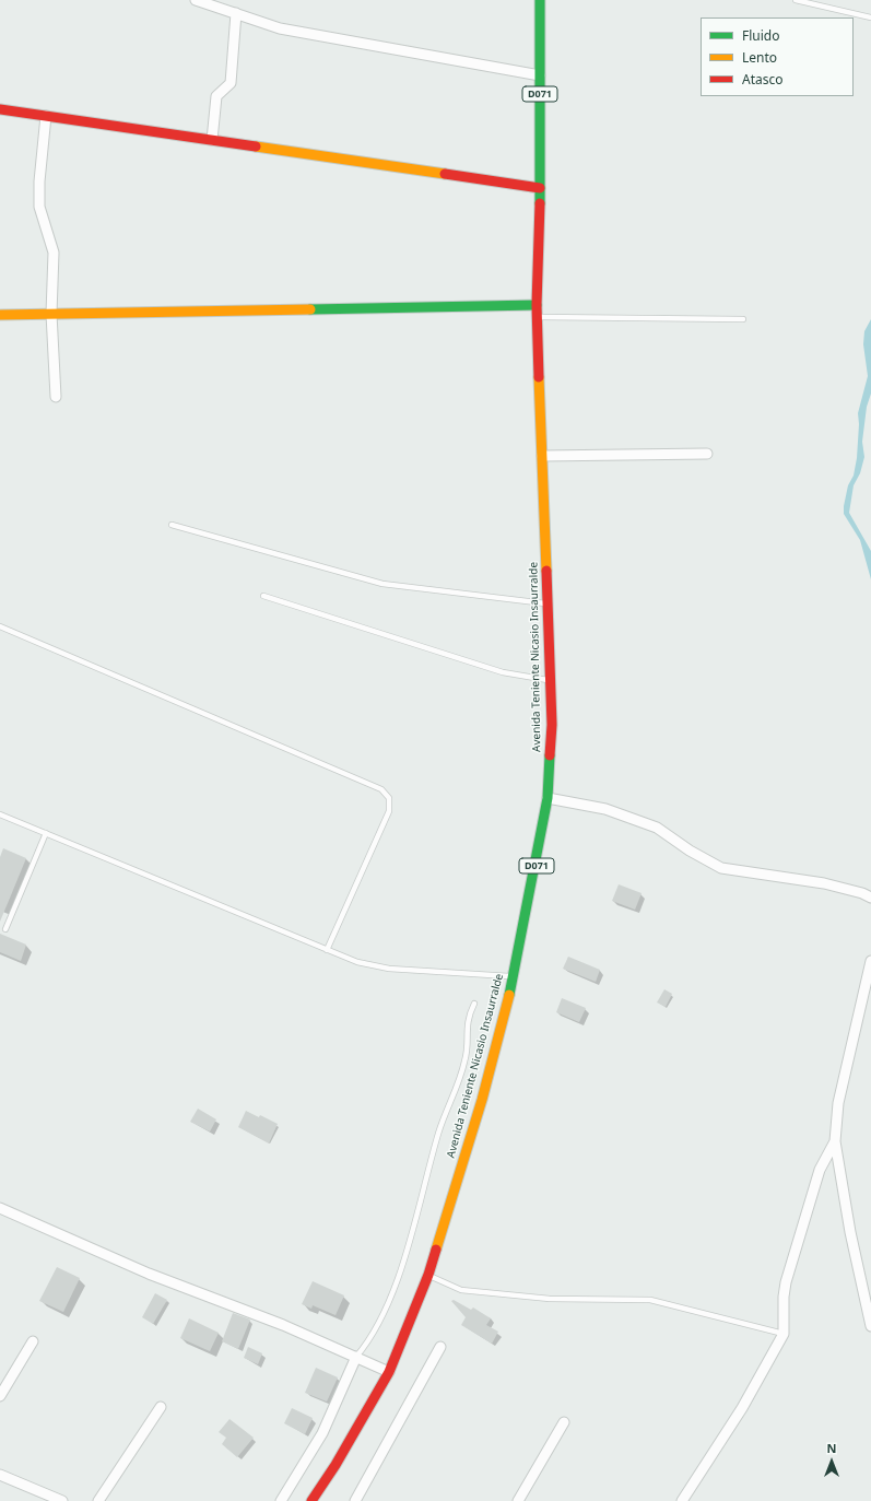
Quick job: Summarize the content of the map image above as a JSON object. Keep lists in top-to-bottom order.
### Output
{
  "streets": {
    "main road": ["D071", "Avenida Teniente Nicasio Insaurralde"]
  },
  "crossings": [
    ["D071", "Avenida Teniente Nicasio Insaurralde"]
  ],
  "legend": ["Fluido", "Lento", "Atasco"],
  "north": "top"
}
